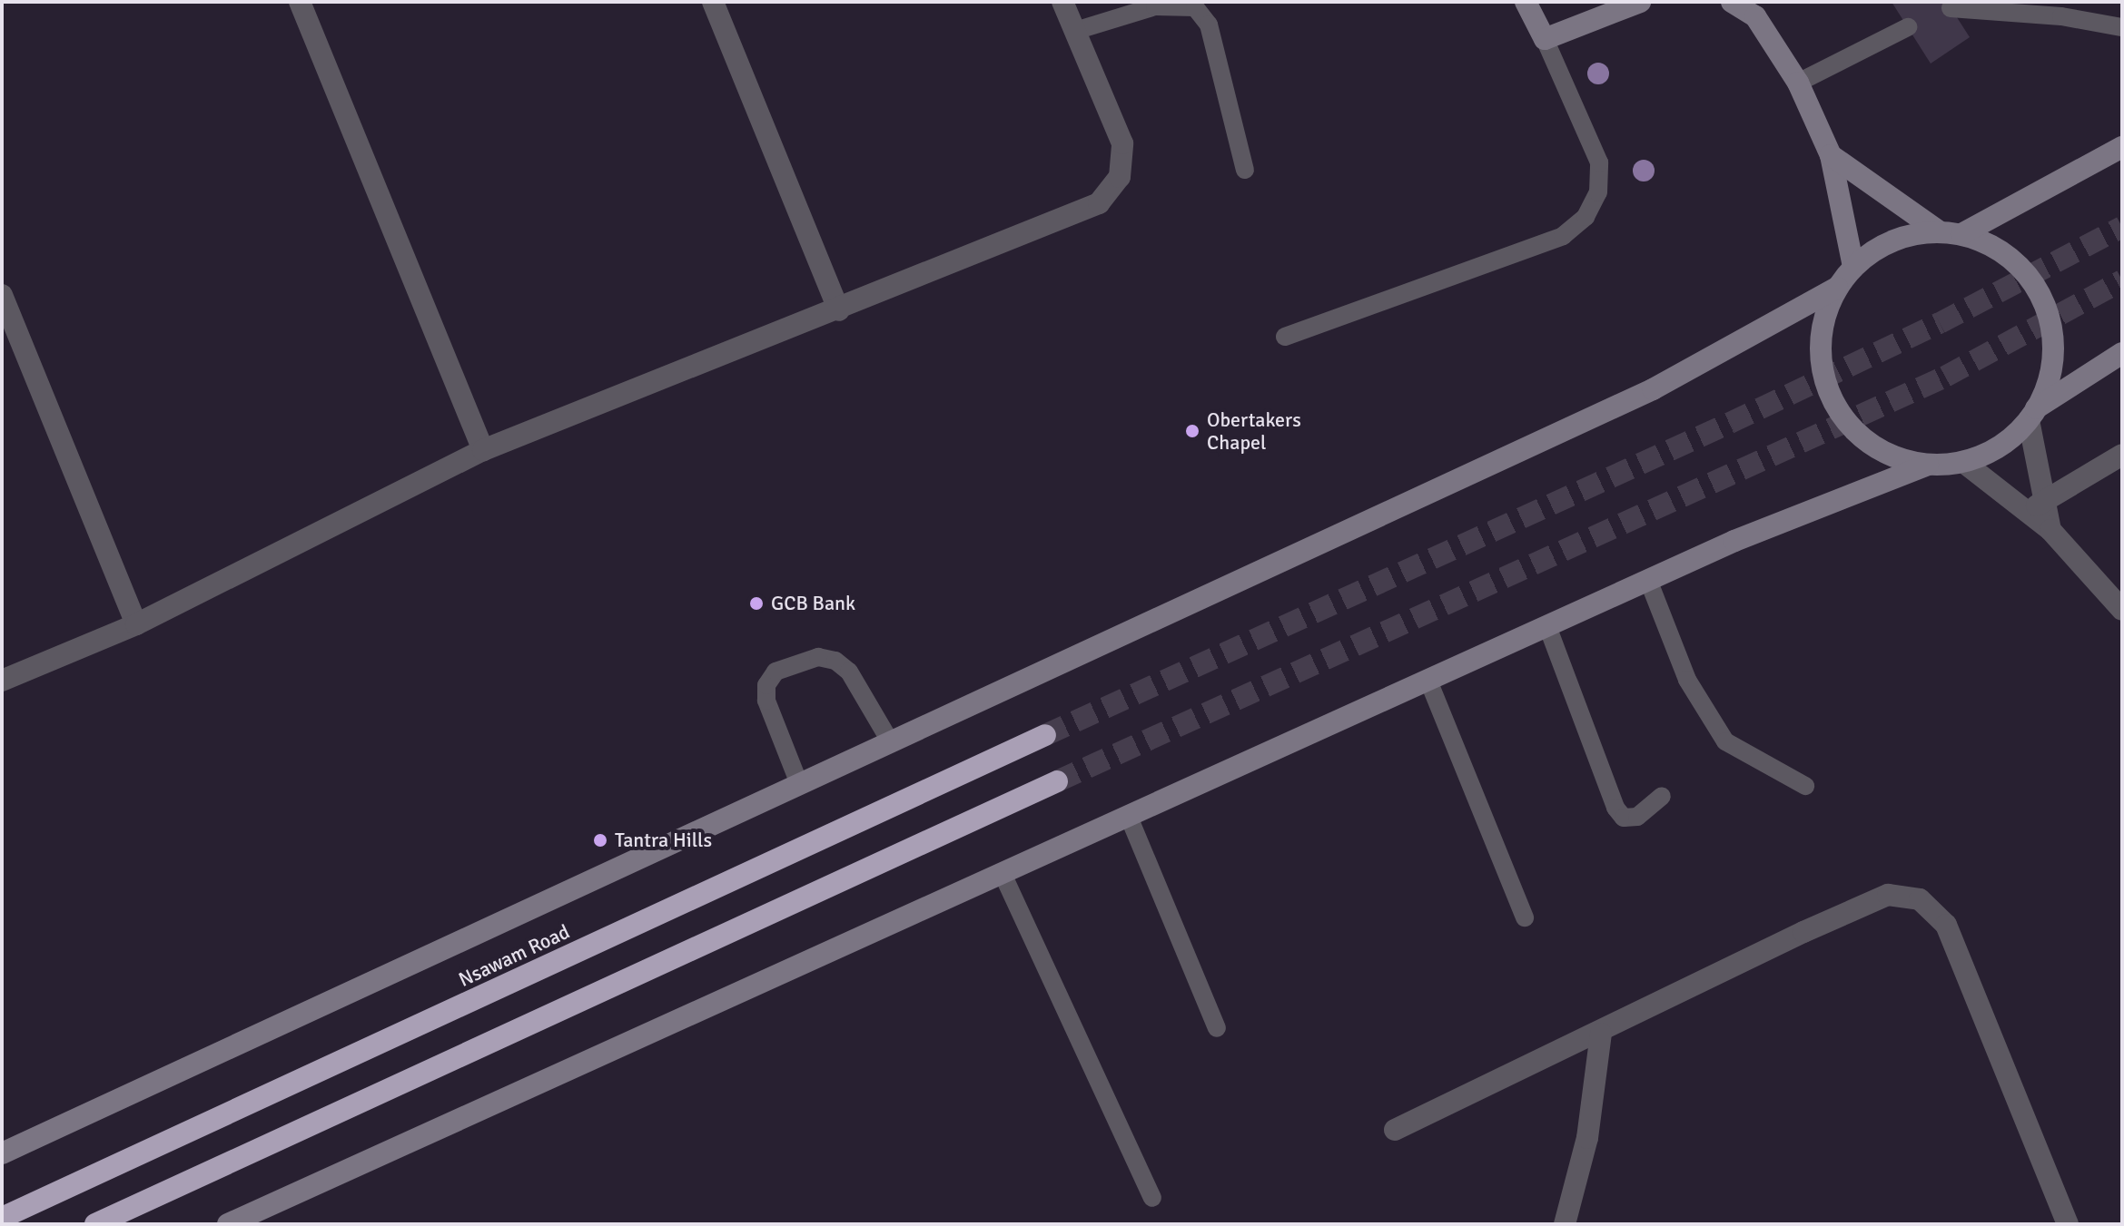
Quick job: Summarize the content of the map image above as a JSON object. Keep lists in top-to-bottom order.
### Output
{
  "streets": {
    "highway": ["Nsawam Road"]
  },
  "places": ["Obertakers Chapel", "GCB Bank", "Tantra Hills"]
}
